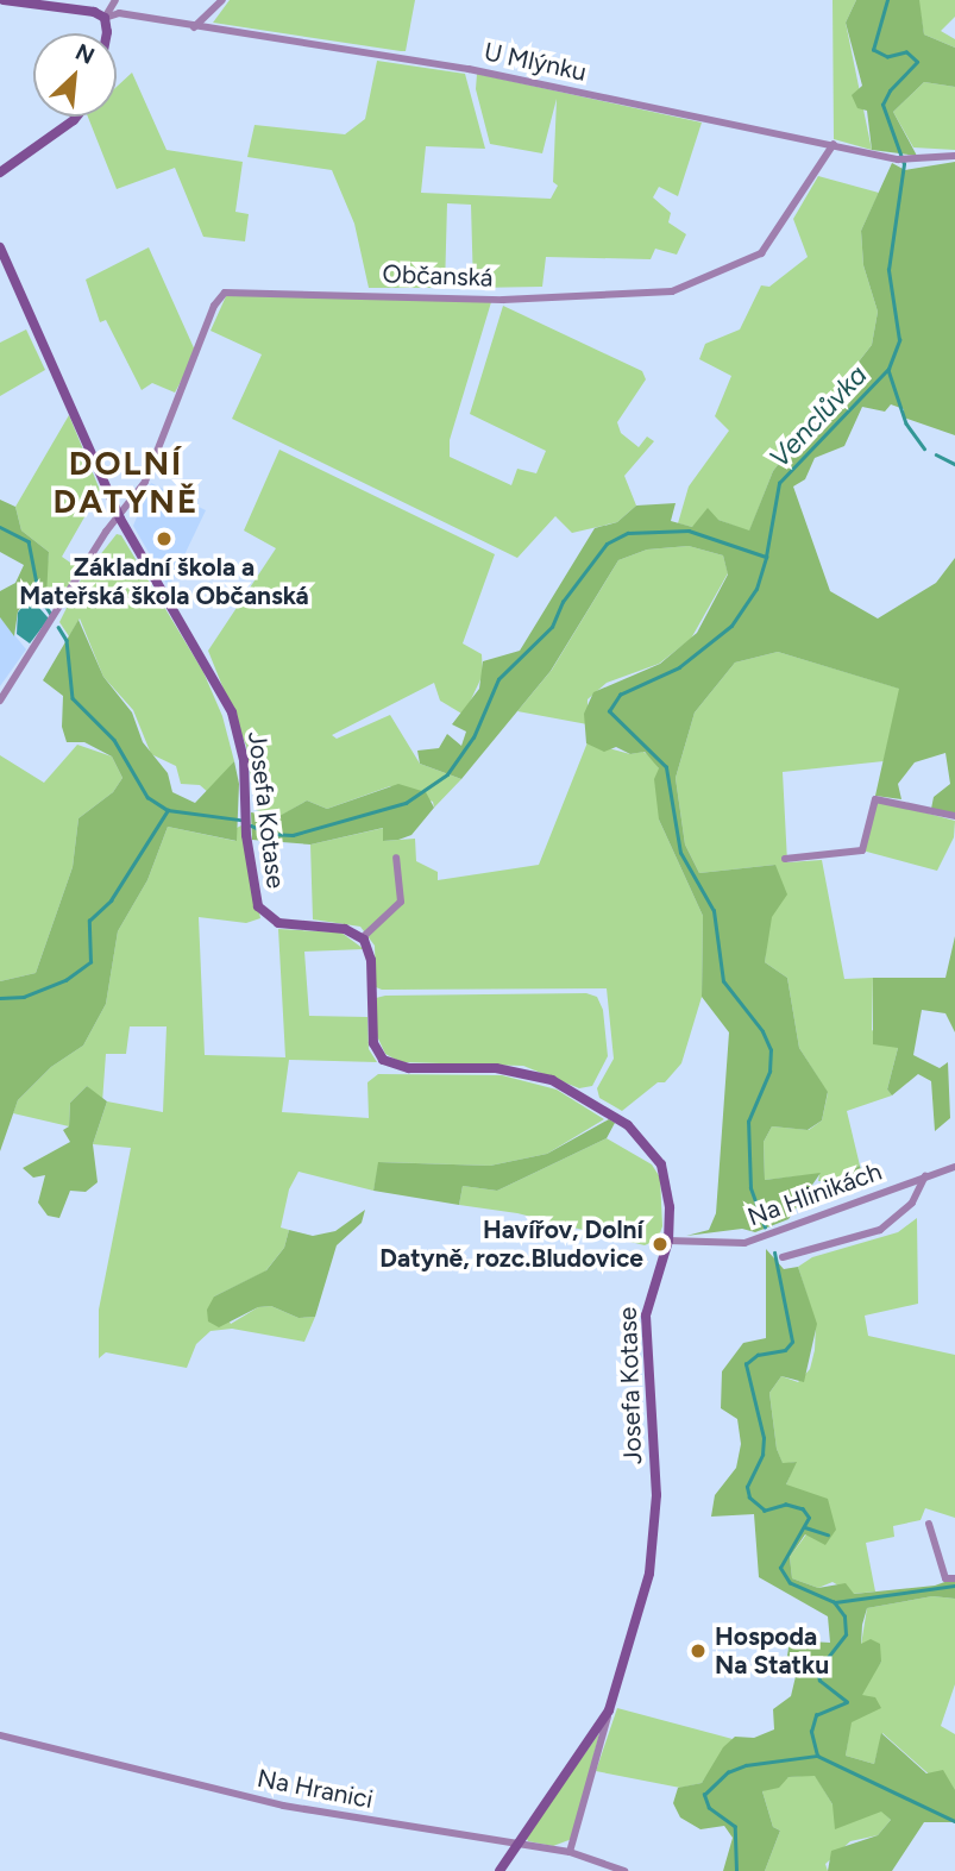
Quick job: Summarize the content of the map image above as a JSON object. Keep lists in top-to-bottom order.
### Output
{
  "streets": {
    "street": [
      "U Mlýnku",
      "Občanská",
      "Josefa Kotase",
      "Na Hlinikách",
      "Na Hranici"
    ]
  },
  "crossings": [
    ["U Mlýnku", "Občanská"],
    ["Občanská", "Josefa Kotase"],
    ["Josefa Kotase", "Na Hlinikách"],
    ["Josefa Kotase", "Na Hranici"]
  ],
  "districts": ["DOLNÍ DATYNĚ"],
  "water": ["Venclůvka"],
  "places": ["Základní škola a Mateřská škola Občanská", "Havířov, Dolní Datyně, rozc.Bludovice", "Hospoda Na Statku"],
  "north": "top right"
}
